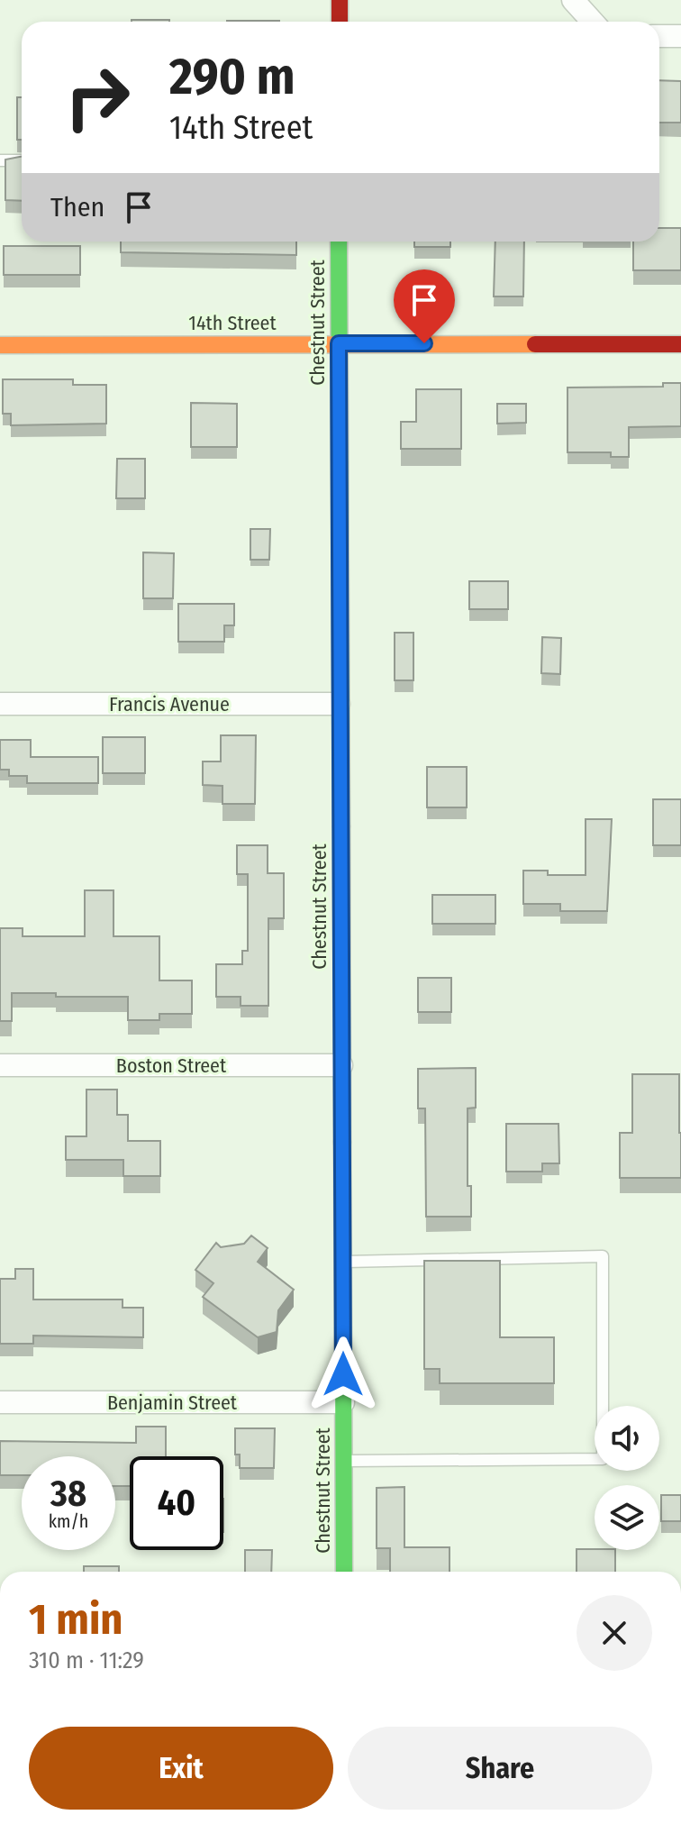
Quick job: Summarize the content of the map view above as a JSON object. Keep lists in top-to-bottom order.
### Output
{
  "streets": {
    "street": [
      "14th Street",
      "Chestnut Street",
      "Francis Avenue",
      "Boston Street",
      "Benjamin Street"
    ]
  },
  "crossings": [
    ["14th Street", "Chestnut Street"],
    ["Chestnut Street", "Francis Avenue"],
    ["Chestnut Street", "Boston Street"],
    ["Chestnut Street", "Benjamin Street"]
  ],
  "page": {
    "turn": ["290 m", "14th Street"],
    "then": "Then",
    "speed": "38 km/h",
    "limit": "40",
    "heading": ["1 min", "310 m · 11:29"],
    "buttons": ["Exit", "Share"]
  }
}
